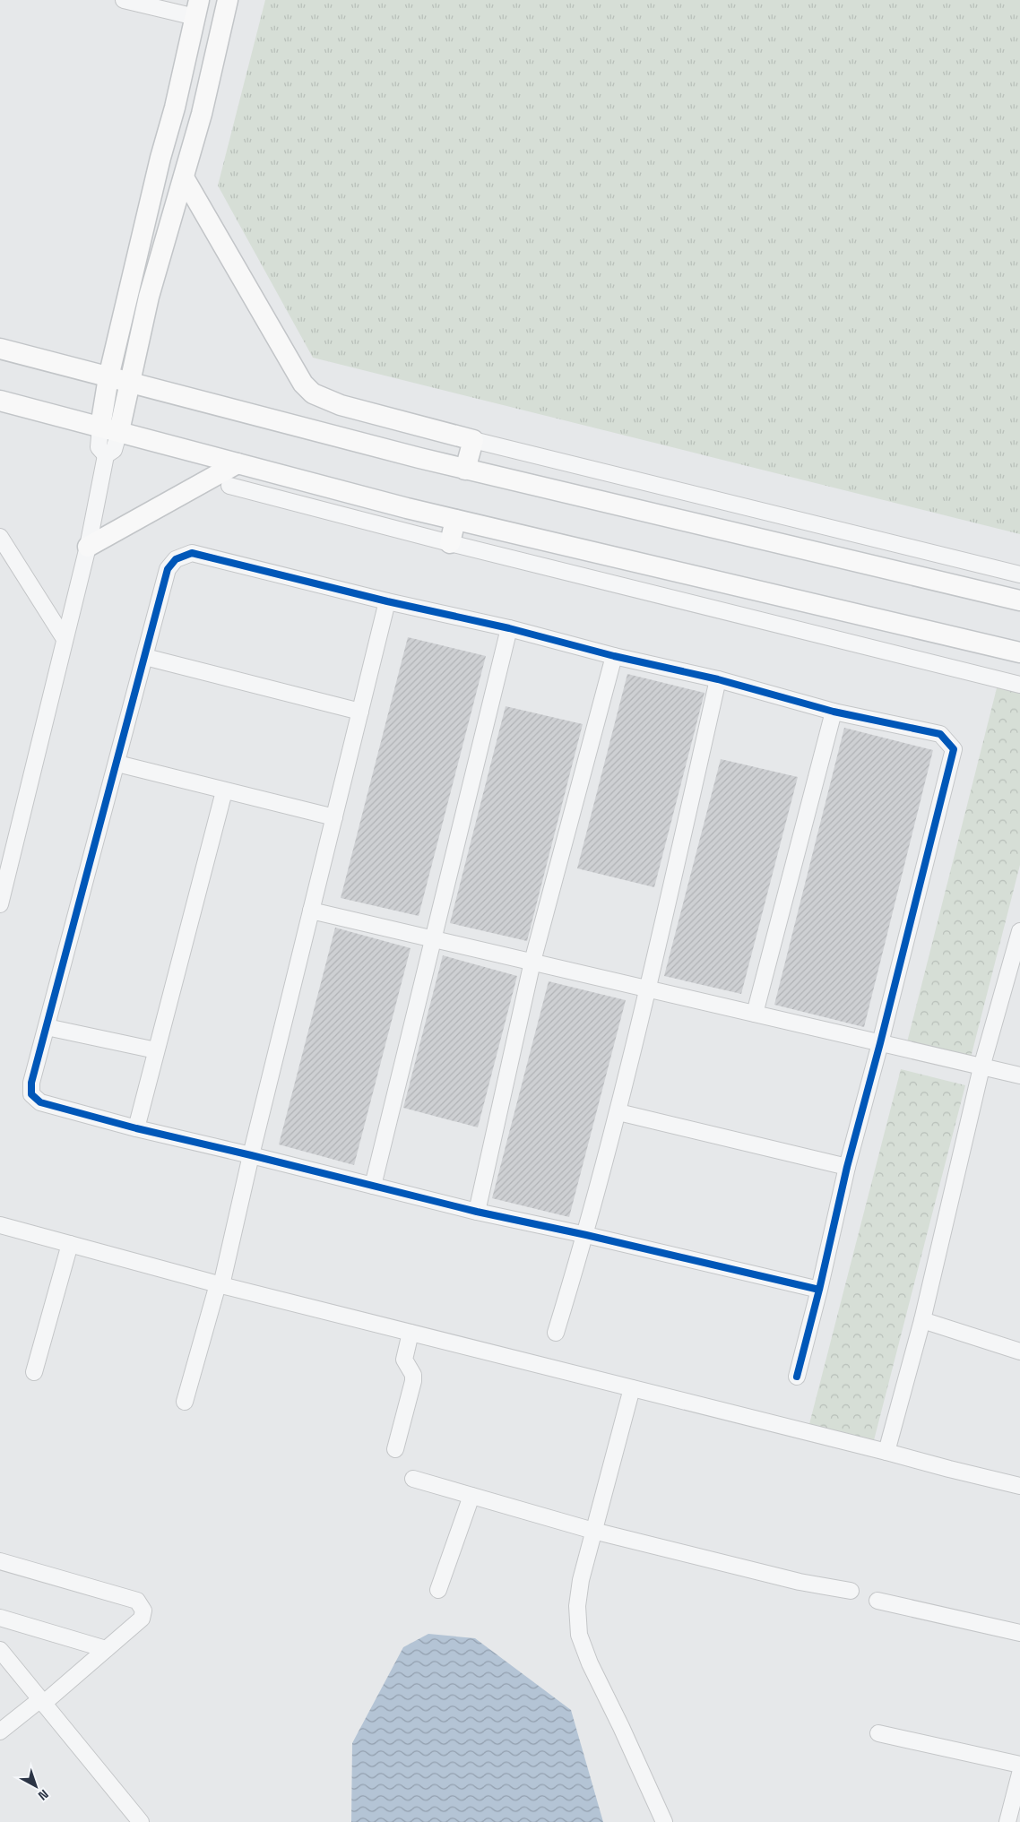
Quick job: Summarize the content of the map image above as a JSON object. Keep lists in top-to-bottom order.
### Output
{
  "north": "bottom right"
}
